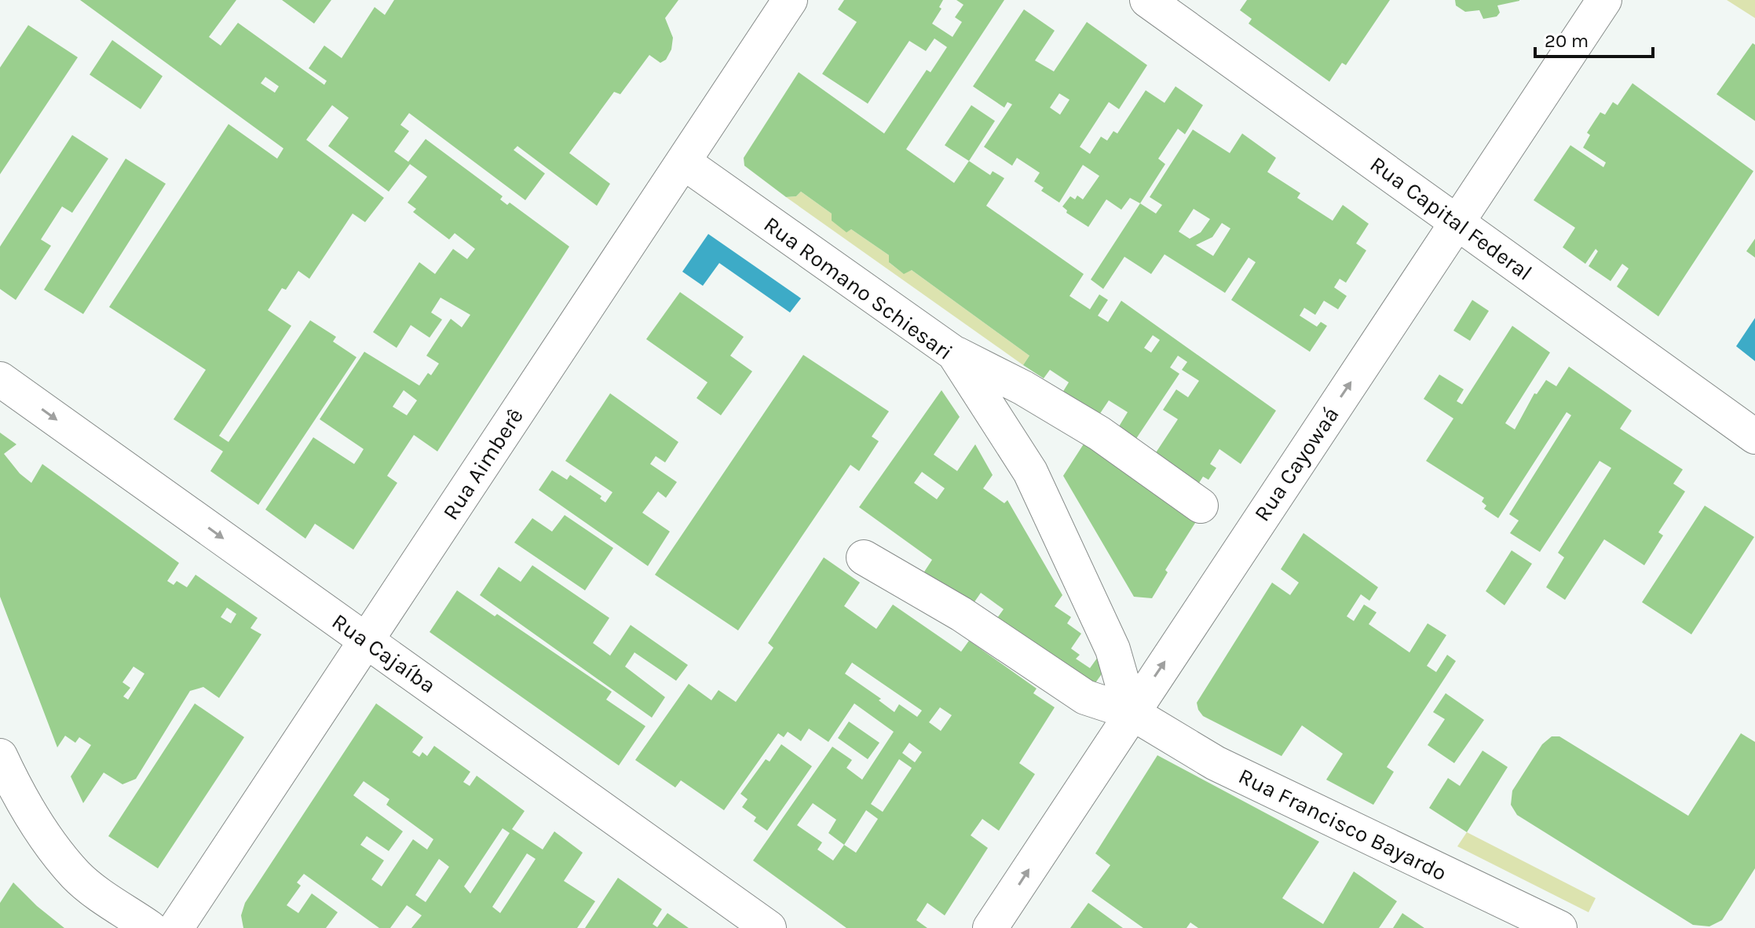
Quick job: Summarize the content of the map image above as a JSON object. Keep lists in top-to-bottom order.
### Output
{
  "streets": {
    "street": [
      "Rua Capital Federal",
      "Rua Romano Schiesari",
      "Rua Aimberê",
      "Rua Cayowaá",
      "Rua Cajaíba",
      "Rua Francisco Bayardo"
    ]
  },
  "crossings": [
    ["Rua Capital Federal", "Rua Cayowaá"],
    ["Rua Romano Schiesari", "Rua Aimberê"],
    ["Rua Romano Schiesari", "Rua Cayowaá"],
    ["Rua Romano Schiesari", "Rua Francisco Bayardo"],
    ["Rua Aimberê", "Rua Cajaíba"],
    ["Rua Cayowaá", "Rua Francisco Bayardo"]
  ],
  "one_way": ["Rua Cayowaá", "Rua Cajaíba"],
  "scale_bar": "20 m"
}
